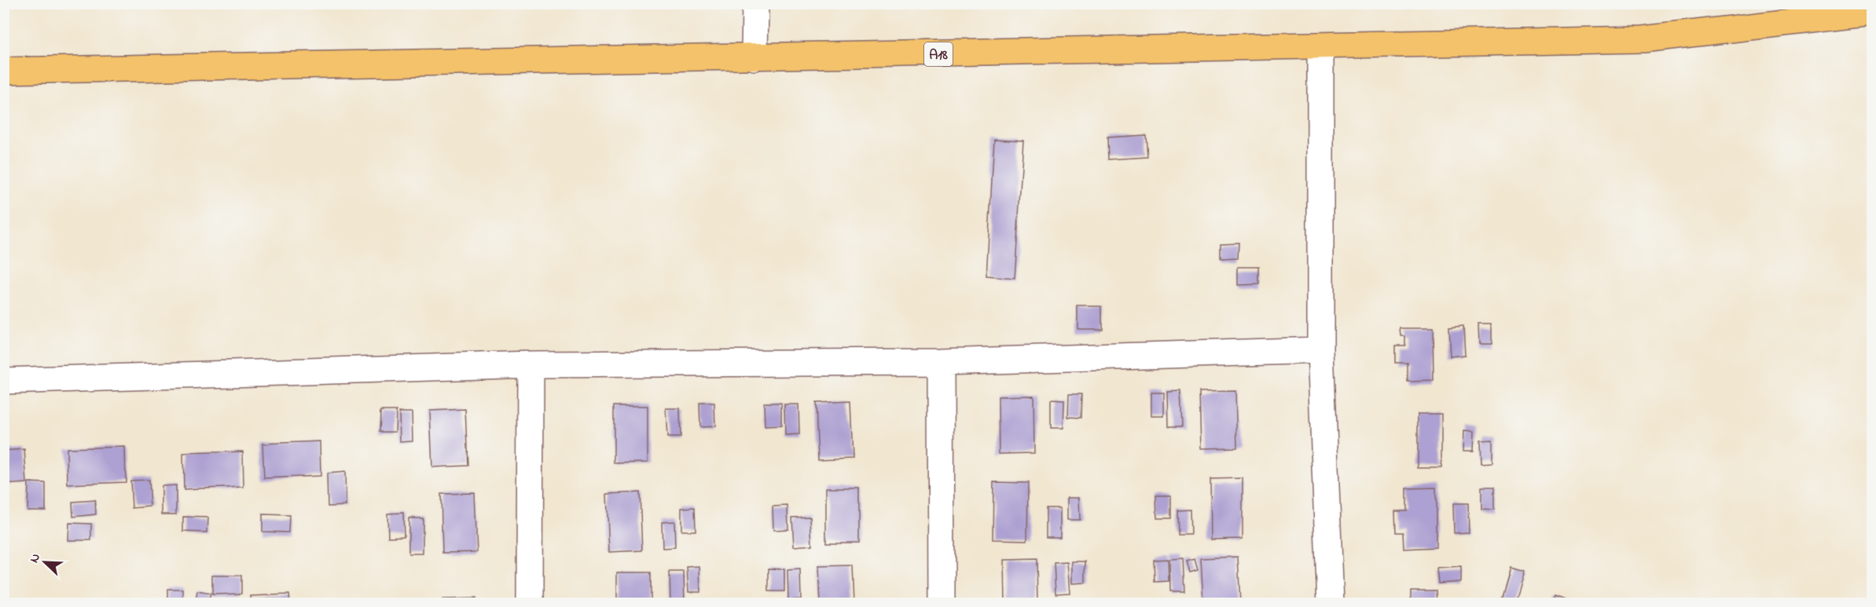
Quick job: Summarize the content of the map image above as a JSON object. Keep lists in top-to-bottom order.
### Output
{
  "streets": {
    "highway": ["A18"]
  },
  "north": "top left"
}
